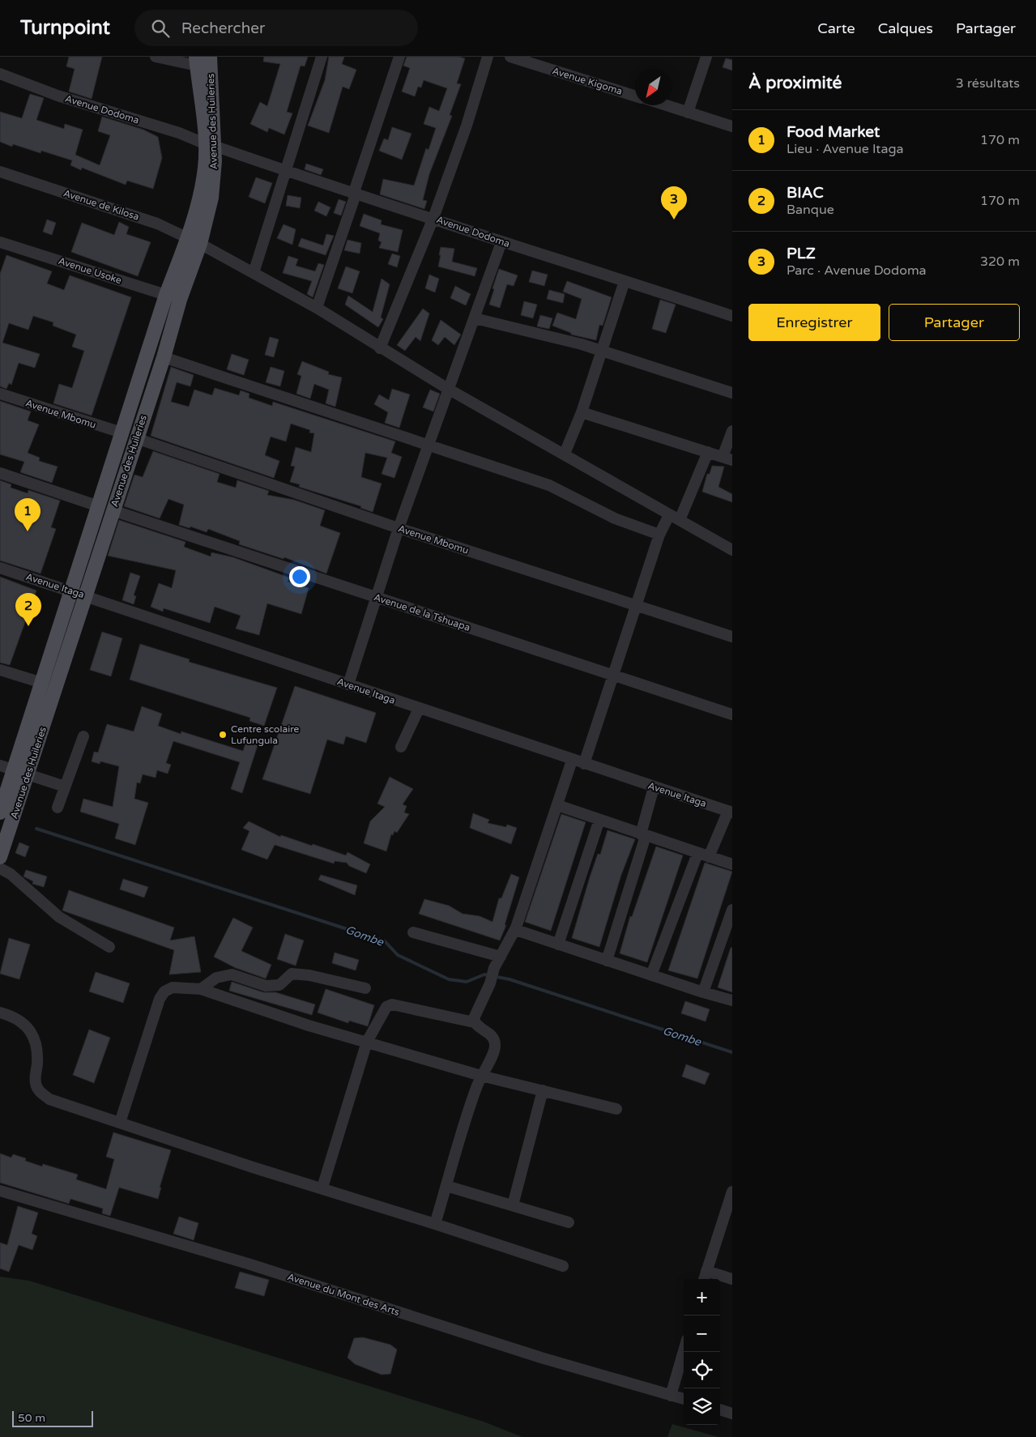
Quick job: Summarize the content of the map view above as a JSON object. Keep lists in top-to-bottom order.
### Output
{
  "streets": {
    "main road": ["Avenue des Huileries"],
    "street": [
      "Avenue Kigoma",
      "Avenue Dodoma",
      "Avenue de Kilosa",
      "Avenue Usoke",
      "Avenue Mbomu",
      "Avenue Itaga",
      "Avenue de la Tshuapa",
      "Avenue du Mont des Arts"
    ]
  },
  "crossings": [
    ["Avenue Dodoma", "Avenue des Huileries"],
    ["Avenue des Huileries", "Avenue de Kilosa"],
    ["Avenue des Huileries", "Avenue Usoke"],
    ["Avenue des Huileries", "Avenue Mbomu"],
    ["Avenue des Huileries", "Avenue Itaga"],
    ["Avenue des Huileries", "Avenue de la Tshuapa"]
  ],
  "water": ["Gombe"],
  "places": ["Centre scolaire Lufungula"],
  "scale_bar": "50 m",
  "north": "bottom left",
  "page": {
    "header": "Turnpoint",
    "search": "Rechercher",
    "nav": ["Carte", "Calques", "Partager"],
    "heading": ["À proximité", "3 résultats"],
    "list": [
      {
        "mark": "1",
        "name": "Food Market",
        "note": "Lieu · Avenue Itaga",
        "value": "170 m"
      },
      {
        "mark": "2",
        "name": "BIAC",
        "note": "Banque",
        "value": "170 m"
      },
      {
        "mark": "3",
        "name": "PLZ",
        "note": "Parc · Avenue Dodoma",
        "value": "320 m"
      }
    ],
    "pins": ["3", "1", "2"],
    "buttons": ["Enregistrer", "Partager"],
    "map_buttons": ["+", "−"],
    "scale": "50 m"
  }
}
